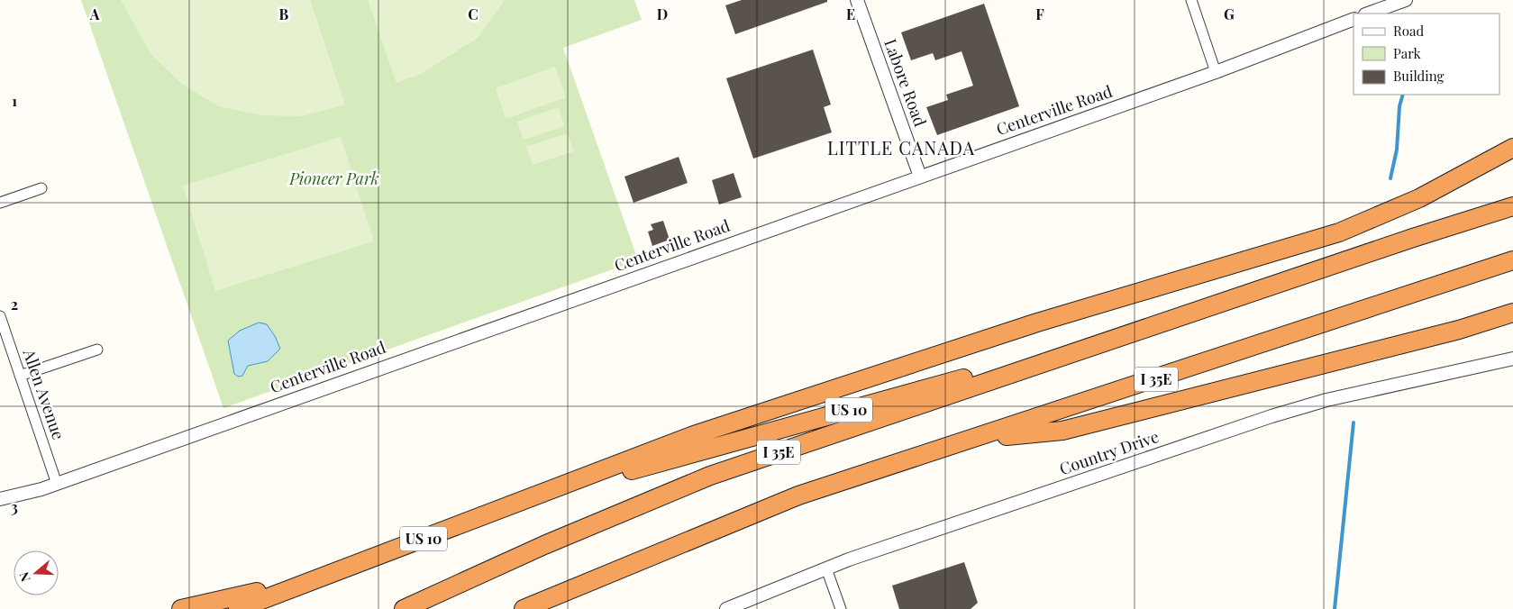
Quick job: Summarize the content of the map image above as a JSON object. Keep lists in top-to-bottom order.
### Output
{
  "streets": {
    "highway": ["I 35E", "US 10"],
    "street": [
      "Labore Road",
      "Centerville Road",
      "Allen Avenue",
      "Country Drive"
    ]
  },
  "crossings": [
    ["Labore Road", "Centerville Road"],
    ["Centerville Road", "Allen Avenue"],
    ["I 35E", "US 10"]
  ],
  "districts": ["LITTLE CANADA"],
  "parks": ["Pioneer Park"],
  "legend": ["Road", "Park", "Building"],
  "north": "left",
  "grid": {
    "columns": [
      "A",
      "B",
      "C",
      "D",
      "E",
      "F",
      "G"
    ],
    "rows": ["1", "2", "3"]
  }
}
